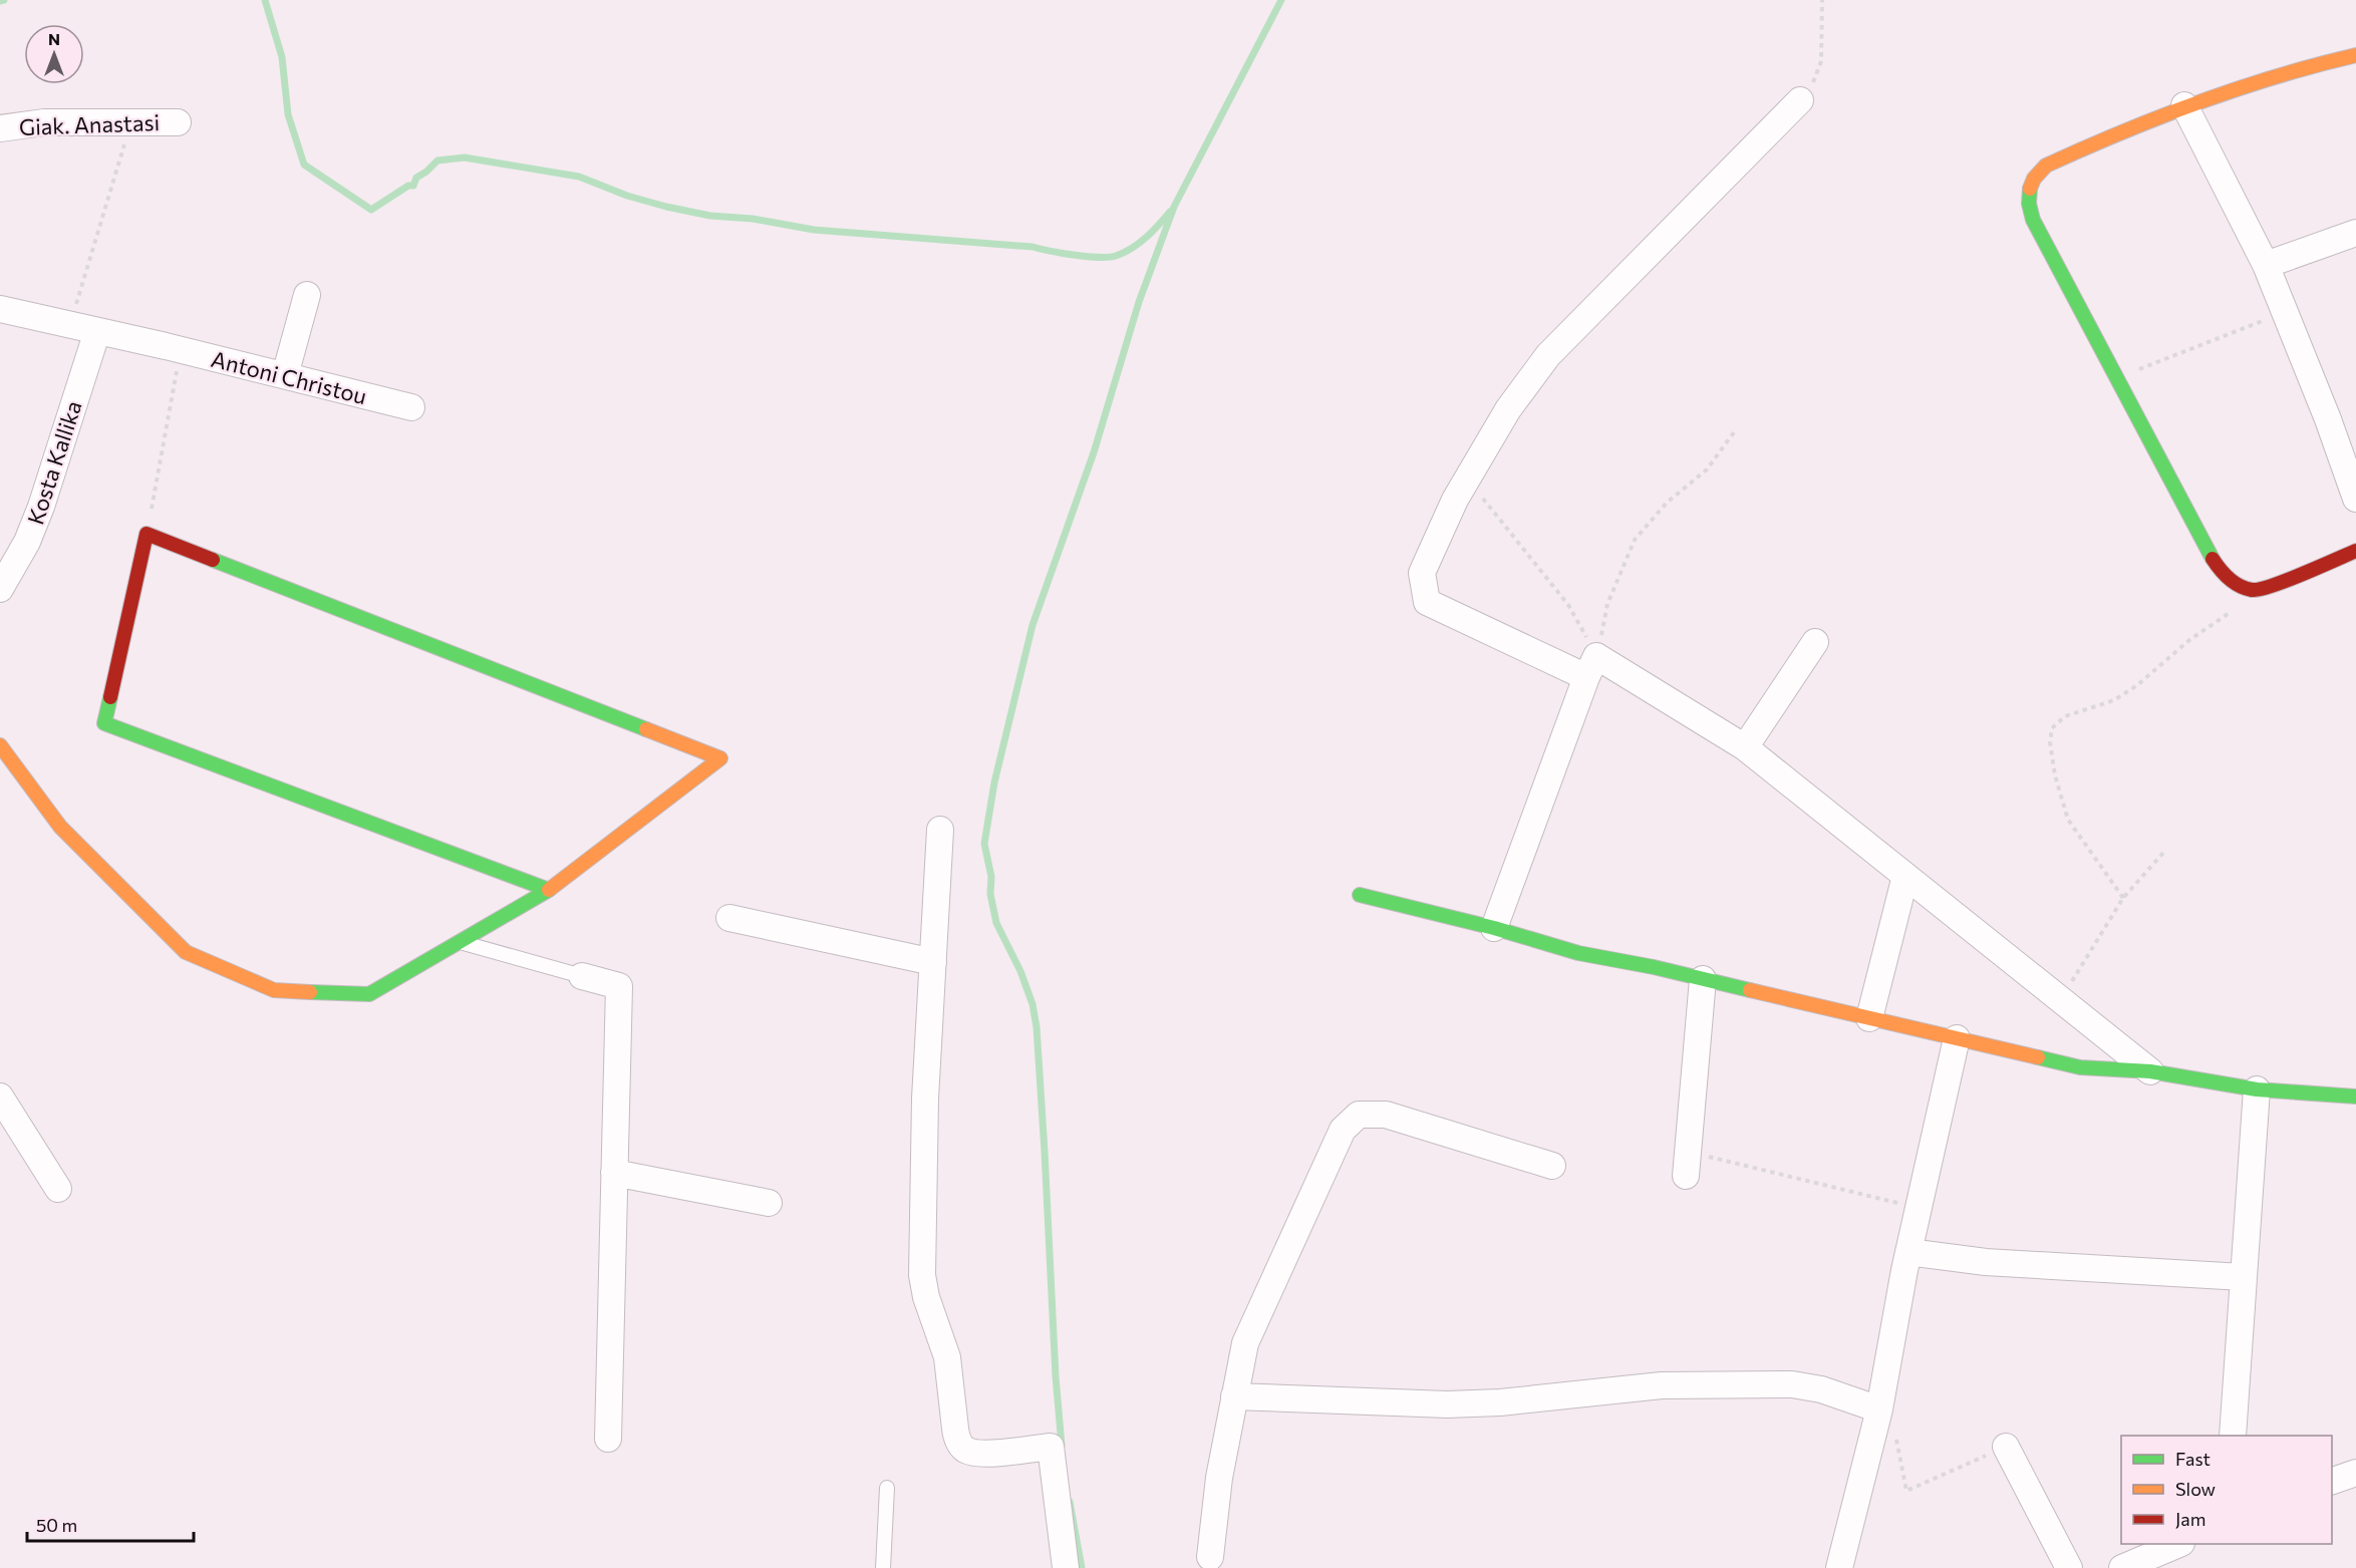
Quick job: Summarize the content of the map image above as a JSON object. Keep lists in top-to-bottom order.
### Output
{
  "streets": {
    "street": ["Giak. Anastasi", "Antoni Christou", "Kosta Kallika"]
  },
  "crossings": [
    ["Antoni Christou", "Kosta Kallika"]
  ],
  "legend": ["Fast", "Slow", "Jam"],
  "scale_bar": "50 m",
  "north": "top"
}
